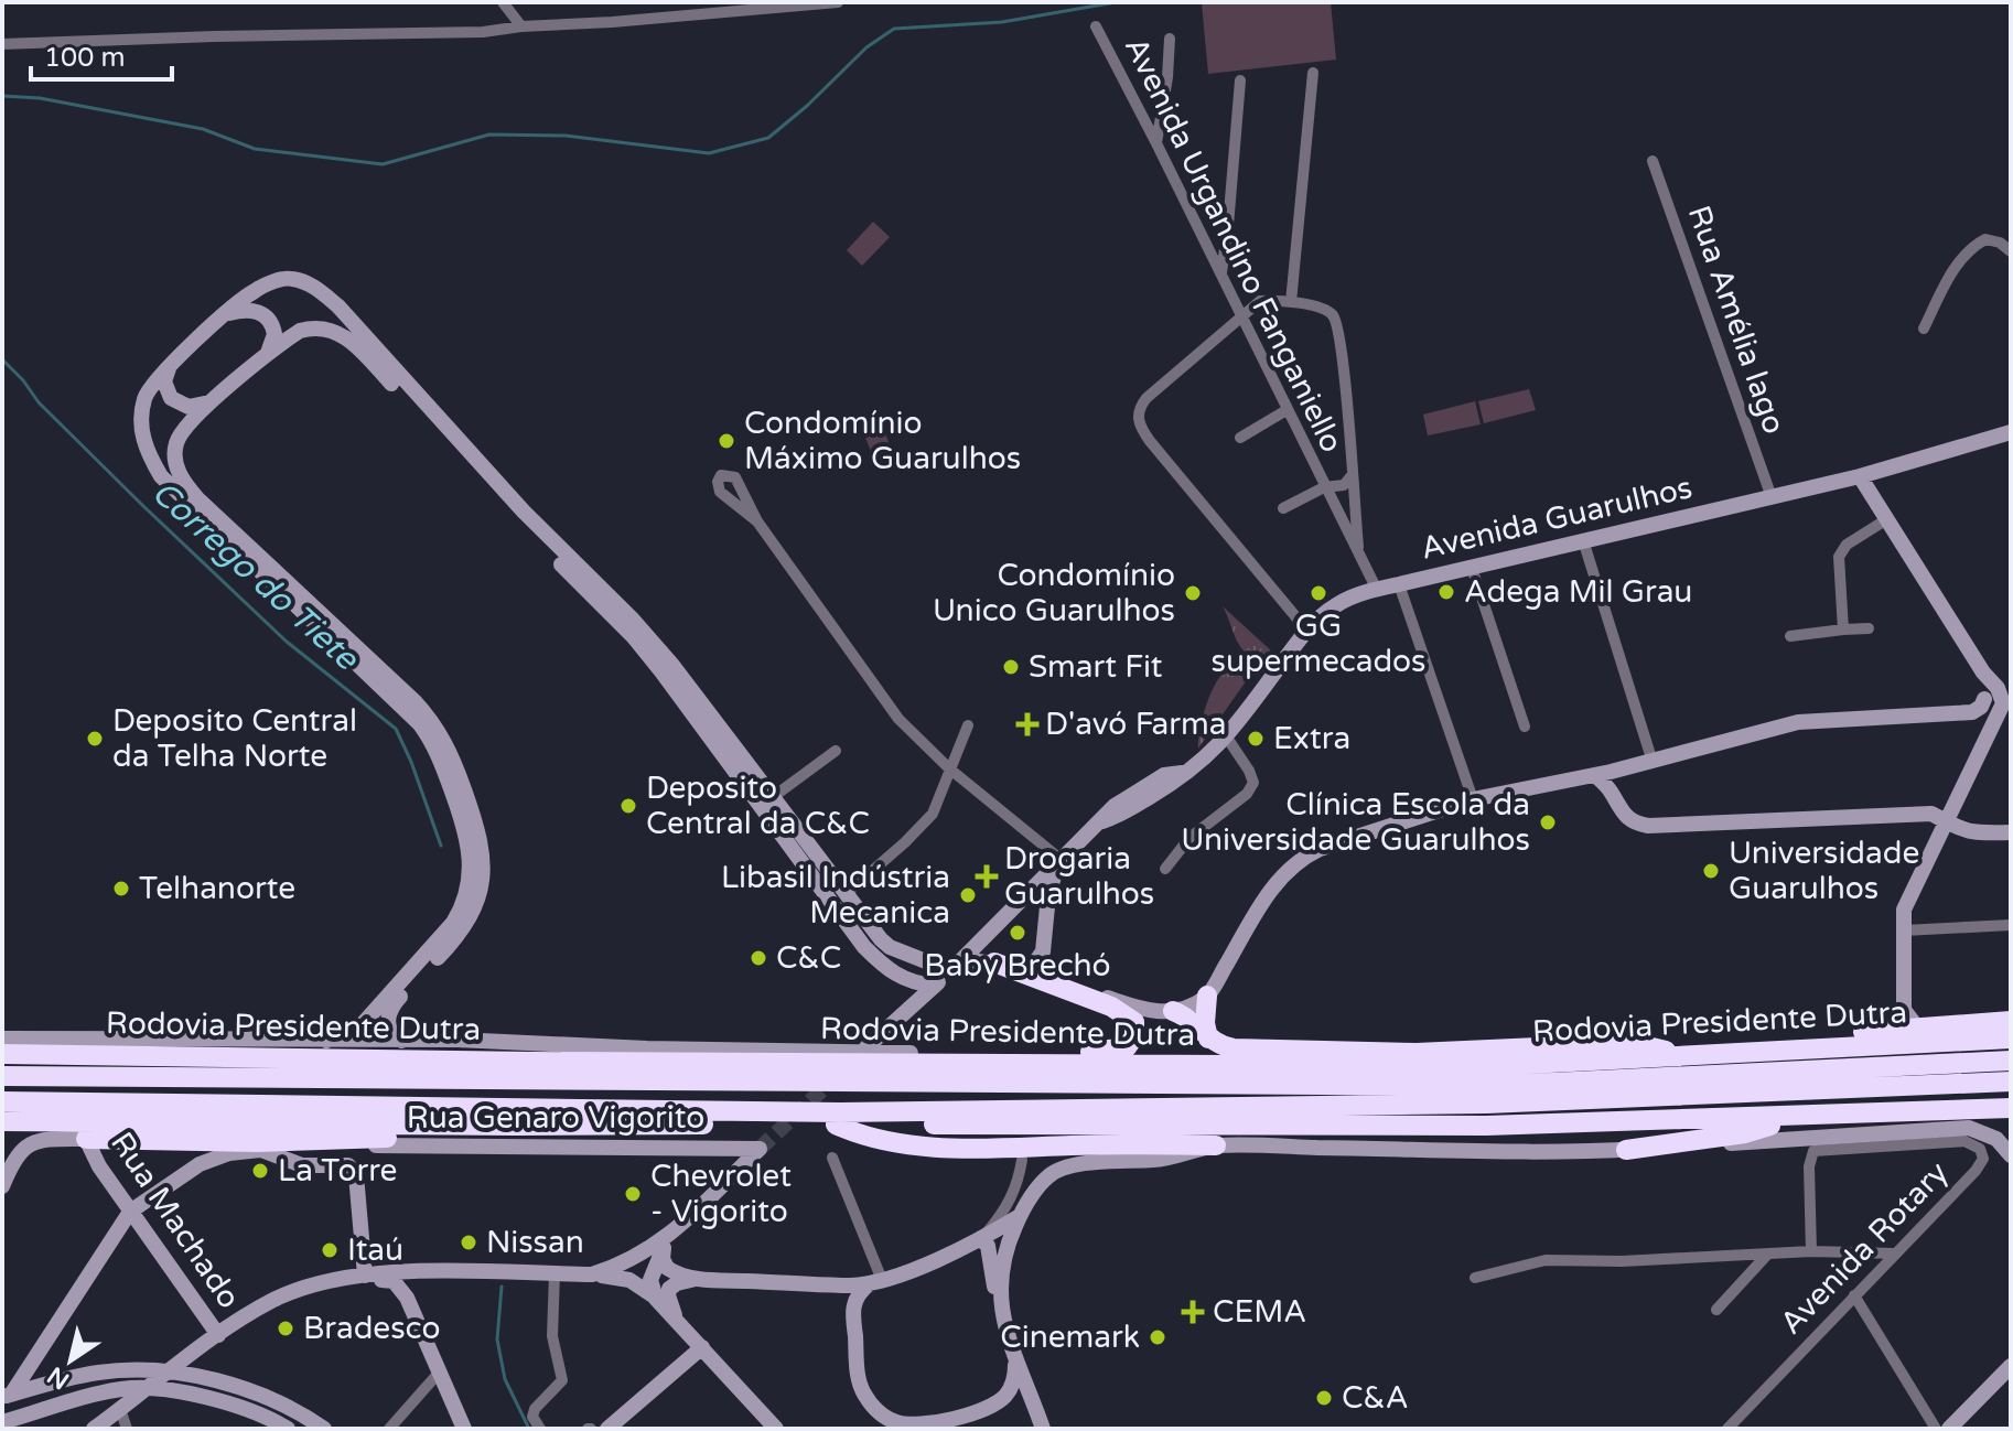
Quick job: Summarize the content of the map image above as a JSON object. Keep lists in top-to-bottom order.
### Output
{
  "streets": {
    "highway": ["Rodovia Presidente Dutra"],
    "street": [
      "Avenida Urgandino Fanganiello",
      "Rua Amélia lago",
      "Avenida Guarulhos",
      "Rua Genaro Vigorito",
      "Rua Machado",
      "Avenida Rotary"
    ]
  },
  "crossings": [
    ["Avenida Urgandino Fanganiello", "Avenida Guarulhos"],
    ["Rua Amélia lago", "Avenida Guarulhos"],
    ["Avenida Guarulhos", "Rodovia Presidente Dutra"],
    ["Rua Genaro Vigorito", "Rua Machado"]
  ],
  "water": ["Corrego do Tiete"],
  "places": {
    "other": [
      "Condomínio Máximo Guarulhos",
      "Adega Mil Grau",
      "Condomínio Unico Guarulhos",
      "GG supermecados",
      "Smart Fit",
      "Deposito Central da Telha Norte",
      "Extra",
      "Deposito Central da C&C",
      "Clínica Escola da Universidade Guarulhos",
      "Universidade Guarulhos",
      "Telhanorte",
      "Libasil Indústria Mecanica",
      "Baby Brechó",
      "C&C",
      "La Torre",
      "Chevrolet - Vigorito",
      "Nissan",
      "Itaú",
      "Bradesco",
      "Cinemark",
      "C&A"
    ],
    "health": ["D'avó Farma", "Drogaria Guarulhos", "CEMA"]
  },
  "scale_bar": "100 m",
  "north": "bottom left"
}
